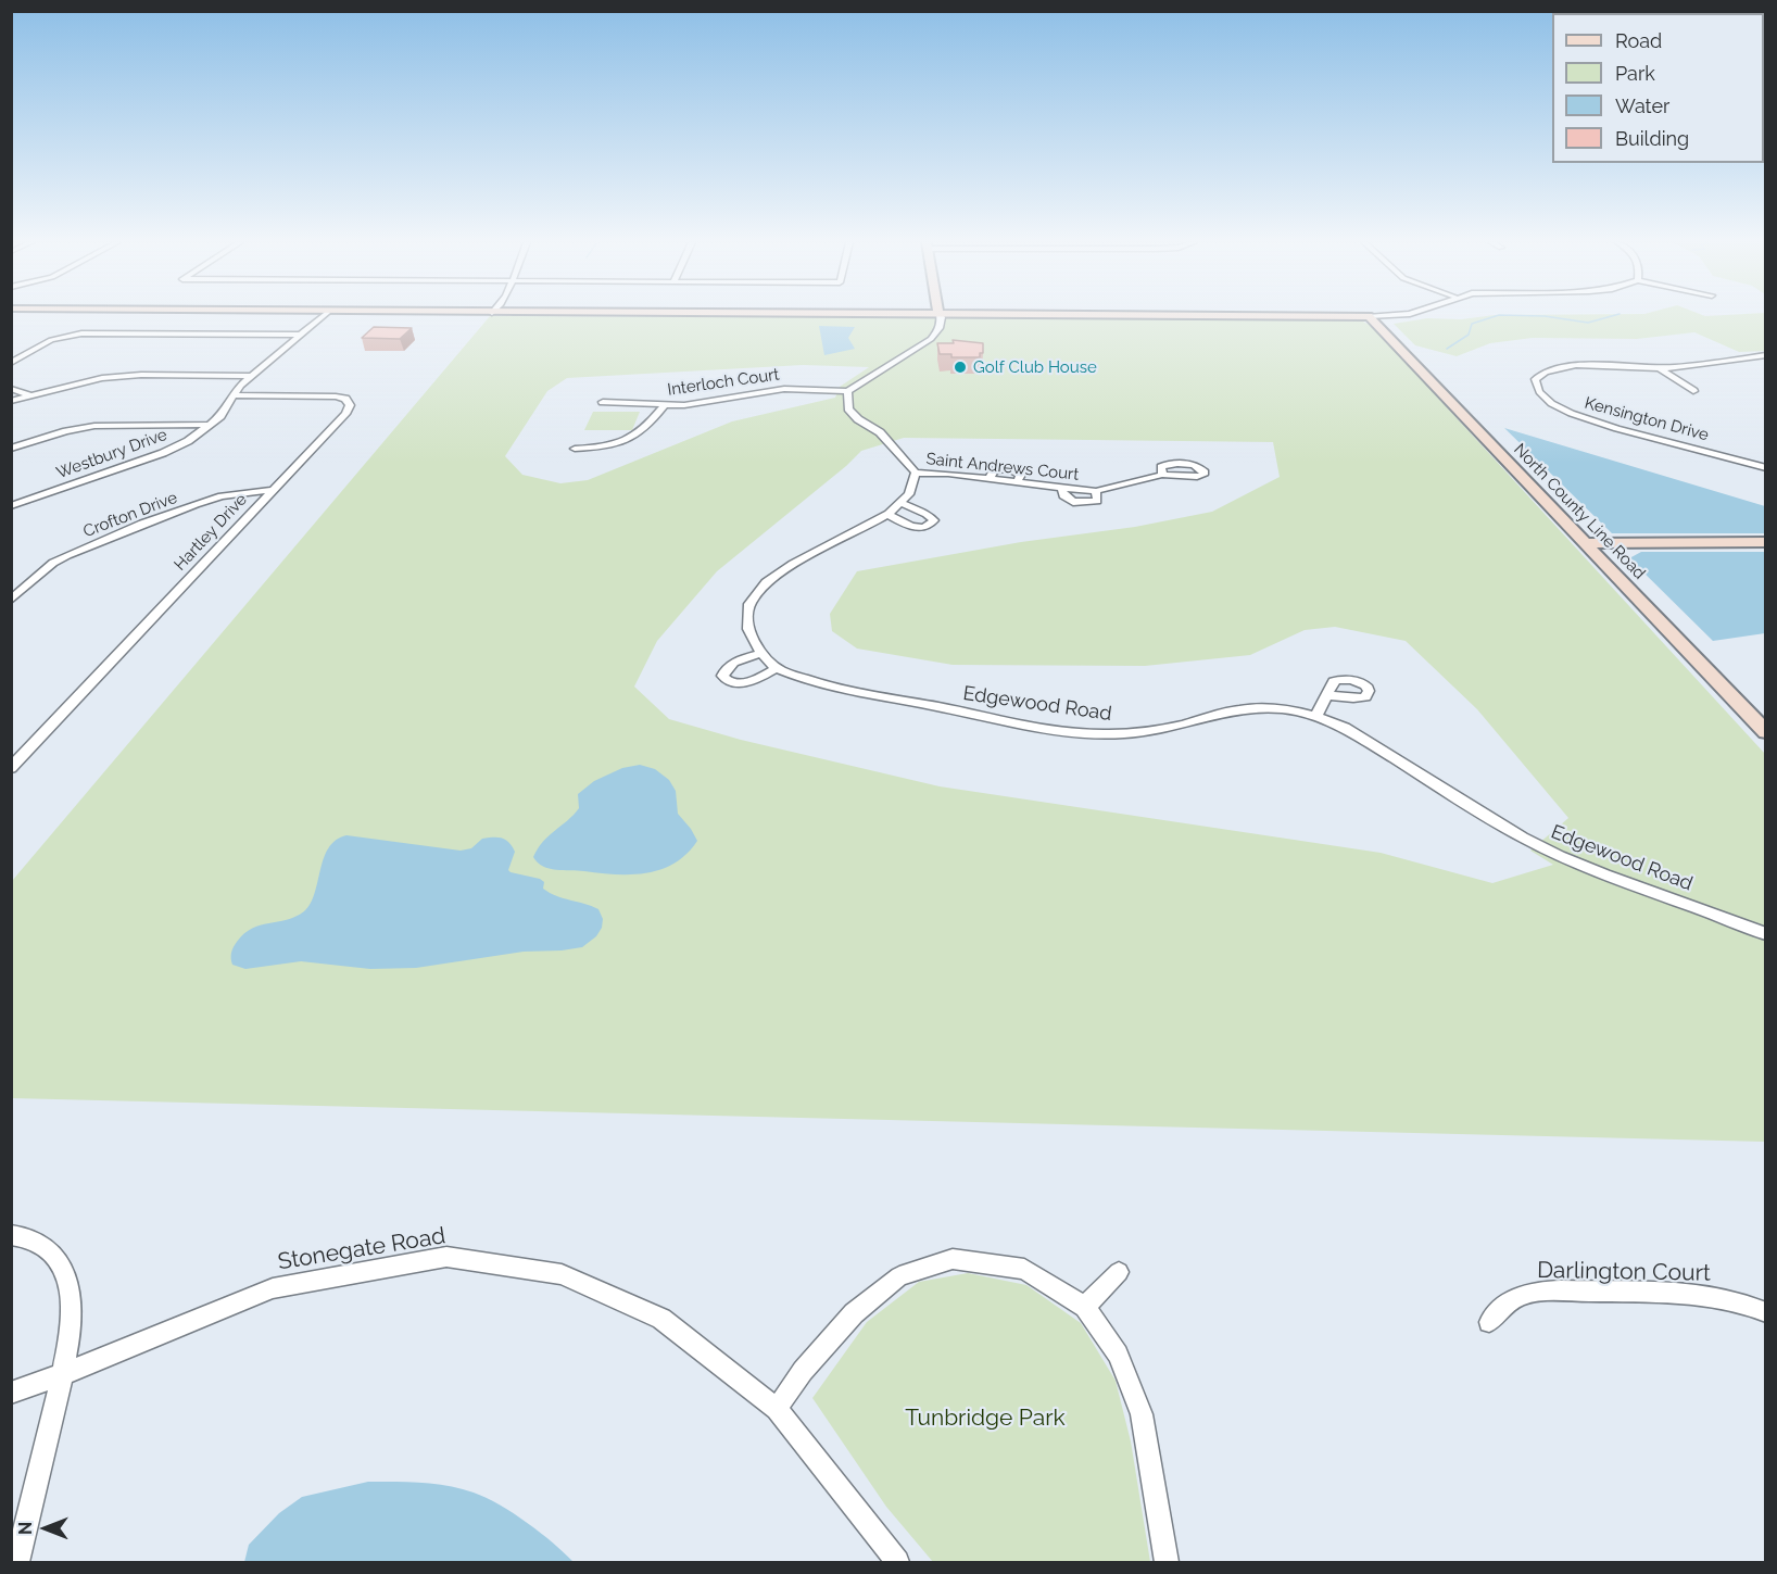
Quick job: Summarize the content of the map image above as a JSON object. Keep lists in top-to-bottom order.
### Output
{
  "streets": {
    "street": [
      "Interloch Court",
      "Kensington Drive",
      "Westbury Drive",
      "Saint Andrews Court",
      "North County Line Road",
      "Crofton Drive",
      "Hartley Drive",
      "Edgewood Road",
      "Stonegate Road",
      "Darlington Court"
    ]
  },
  "crossings": [
    ["Westbury Drive", "Hartley Drive"],
    ["Crofton Drive", "Hartley Drive"]
  ],
  "parks": ["Tunbridge Park"],
  "places": ["Golf Club House"],
  "legend": [
    "Road",
    "Park",
    "Water",
    "Building"
  ],
  "north": "left"
}
